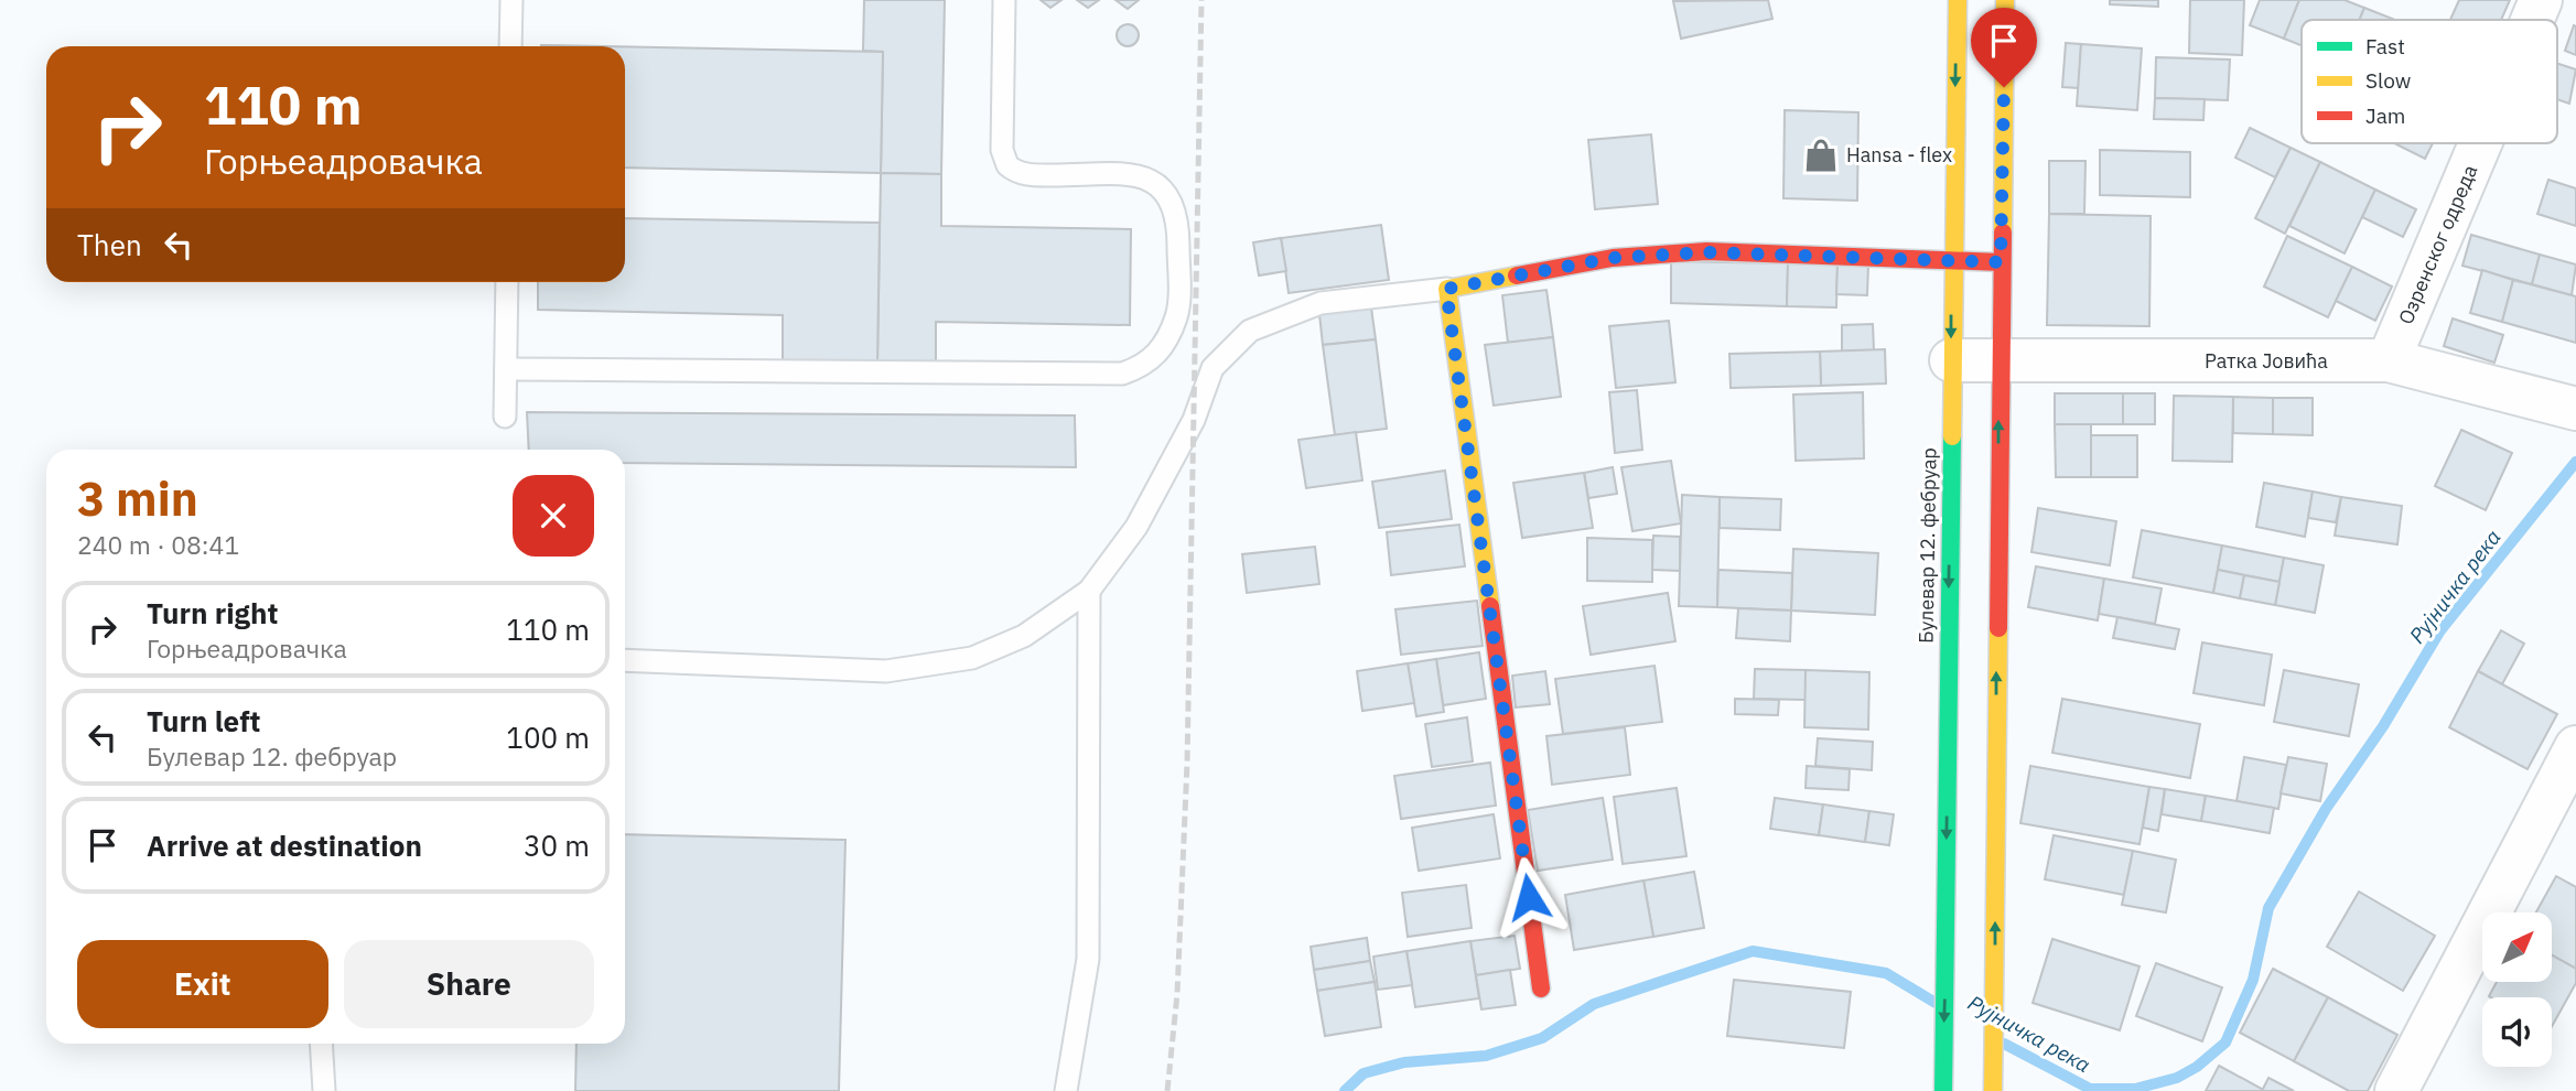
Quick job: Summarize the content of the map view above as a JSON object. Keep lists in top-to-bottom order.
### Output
{
  "streets": {
    "main road": ["Булевар 12. фебруар"],
    "street": ["Озренског одреда", "Ратка Јовића"]
  },
  "crossings": [
    ["Озренског одреда", "Ратка Јовића"],
    ["Ратка Јовића", "Булевар 12. фебруар"]
  ],
  "water": ["Рујничка река"],
  "places": {
    "shop": ["Hansa - flex"]
  },
  "legend": ["Fast", "Slow", "Jam"],
  "north": "top right",
  "page": {
    "turn": ["110 m", "Горњеадровачка"],
    "then": "Then",
    "heading": ["3 min", "240 m · 08:41"],
    "list": [
      {
        "name": "Turn right",
        "note": "Горњеадровачка",
        "value": "110 m"
      },
      {
        "name": "Turn left",
        "note": "Булевар 12. фебруар",
        "value": "100 m"
      },
      {
        "name": "Arrive at destination",
        "value": "30 m"
      }
    ],
    "buttons": ["Exit", "Share"]
  }
}
